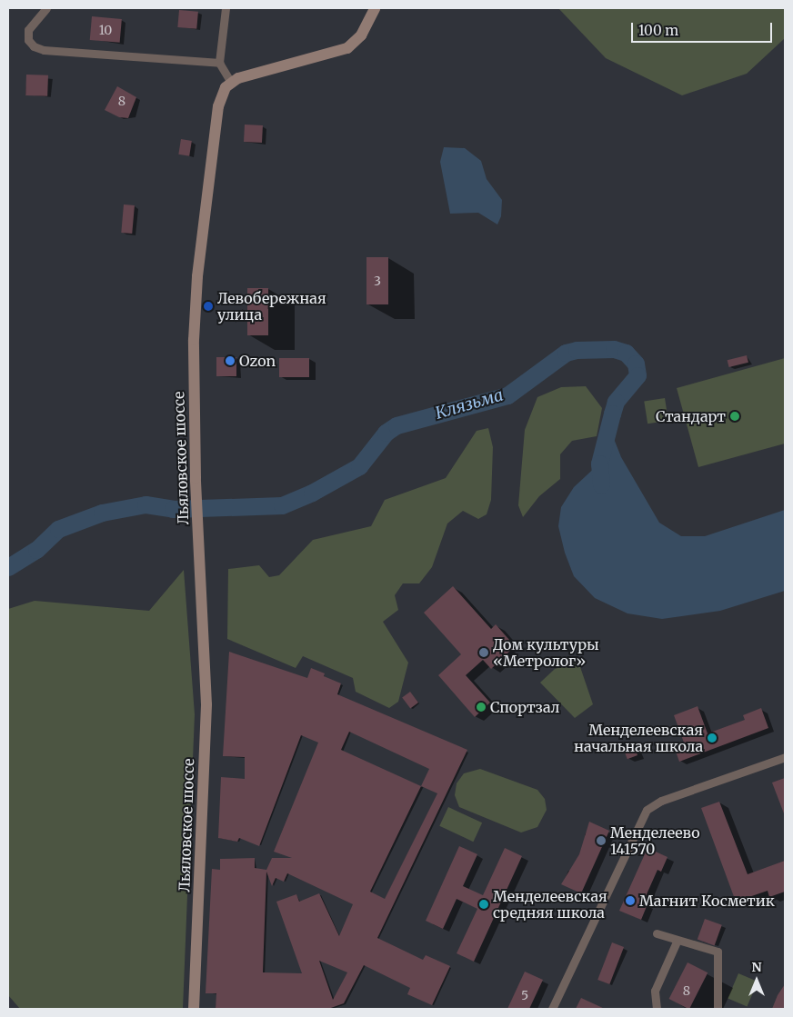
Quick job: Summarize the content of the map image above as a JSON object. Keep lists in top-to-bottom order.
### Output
{
  "streets": {
    "street": ["Льяловское шоссе"]
  },
  "water": ["Клязьма"],
  "places": [
    "Левобережная улица",
    "Ozon",
    "Стандарт",
    "Дом культуры «Метролог»",
    "Спортзал",
    "Менделеевская начальная школа",
    "Менделеево 141570",
    "Магнит Косметик",
    "Менделеевская средняя школа"
  ],
  "house_numbers": [
    "10",
    "8",
    "3",
    "8",
    "5"
  ],
  "scale_bar": "100 m",
  "north": "top"
}
